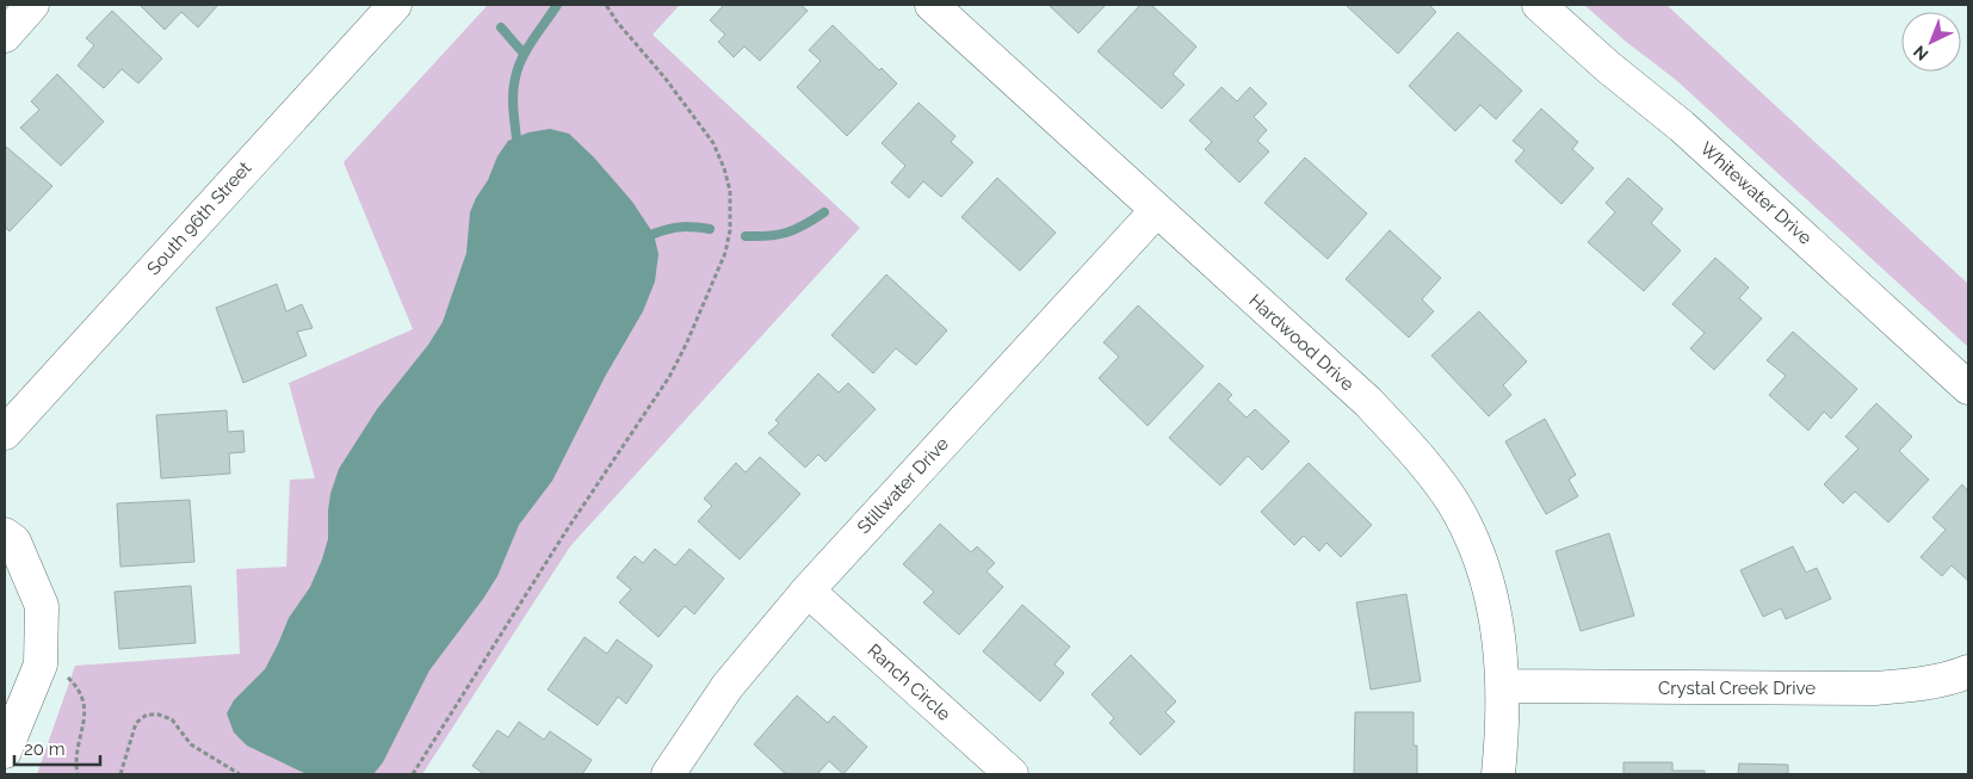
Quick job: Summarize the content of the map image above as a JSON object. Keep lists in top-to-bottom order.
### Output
{
  "streets": {
    "street": [
      "Whitewater Drive",
      "South 96th Street",
      "Hardwood Drive",
      "Stillwater Drive",
      "Ranch Circle",
      "Crystal Creek Drive"
    ]
  },
  "crossings": [
    ["Hardwood Drive", "Stillwater Drive"],
    ["Hardwood Drive", "Crystal Creek Drive"],
    ["Stillwater Drive", "Ranch Circle"]
  ],
  "scale_bar": "20 m",
  "north": "bottom left"
}
